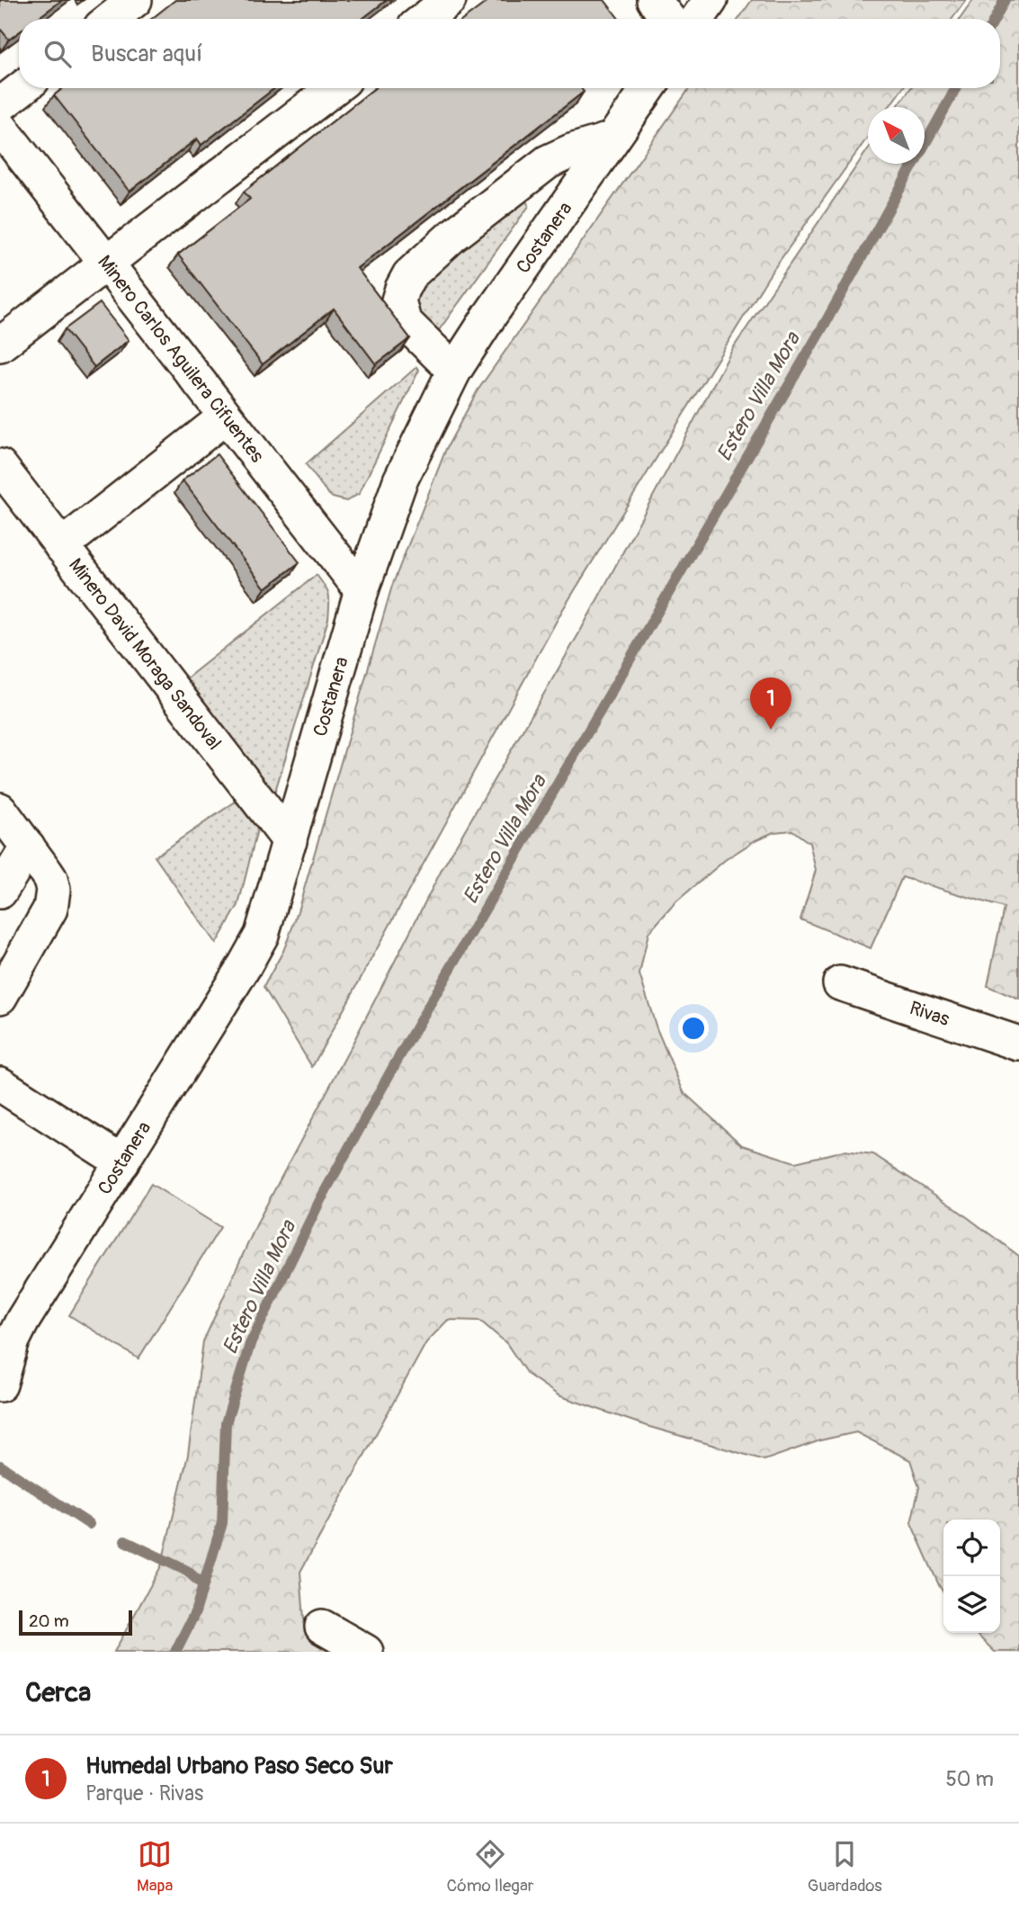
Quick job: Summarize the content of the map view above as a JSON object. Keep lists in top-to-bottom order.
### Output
{
  "streets": {
    "street": [
      "Costanera",
      "Minero Carlos Aguilera Cifuentes",
      "Minero David Moraga Sandoval",
      "Rivas"
    ]
  },
  "crossings": [
    ["Costanera", "Minero Carlos Aguilera Cifuentes"],
    ["Costanera", "Minero David Moraga Sandoval"]
  ],
  "water": ["Estero Villa Mora"],
  "scale_bar": "20 m",
  "north": "top left",
  "page": {
    "search": "Buscar aquí",
    "pins": "1",
    "scale": "20 m",
    "heading": "Cerca",
    "list": [
      {
        "mark": "1",
        "name": "Humedal Urbano Paso Seco Sur",
        "note": "Parque · Rivas",
        "value": "50 m"
      }
    ],
    "nav": ["Mapa", "Cómo llegar", "Guardados"]
  }
}
